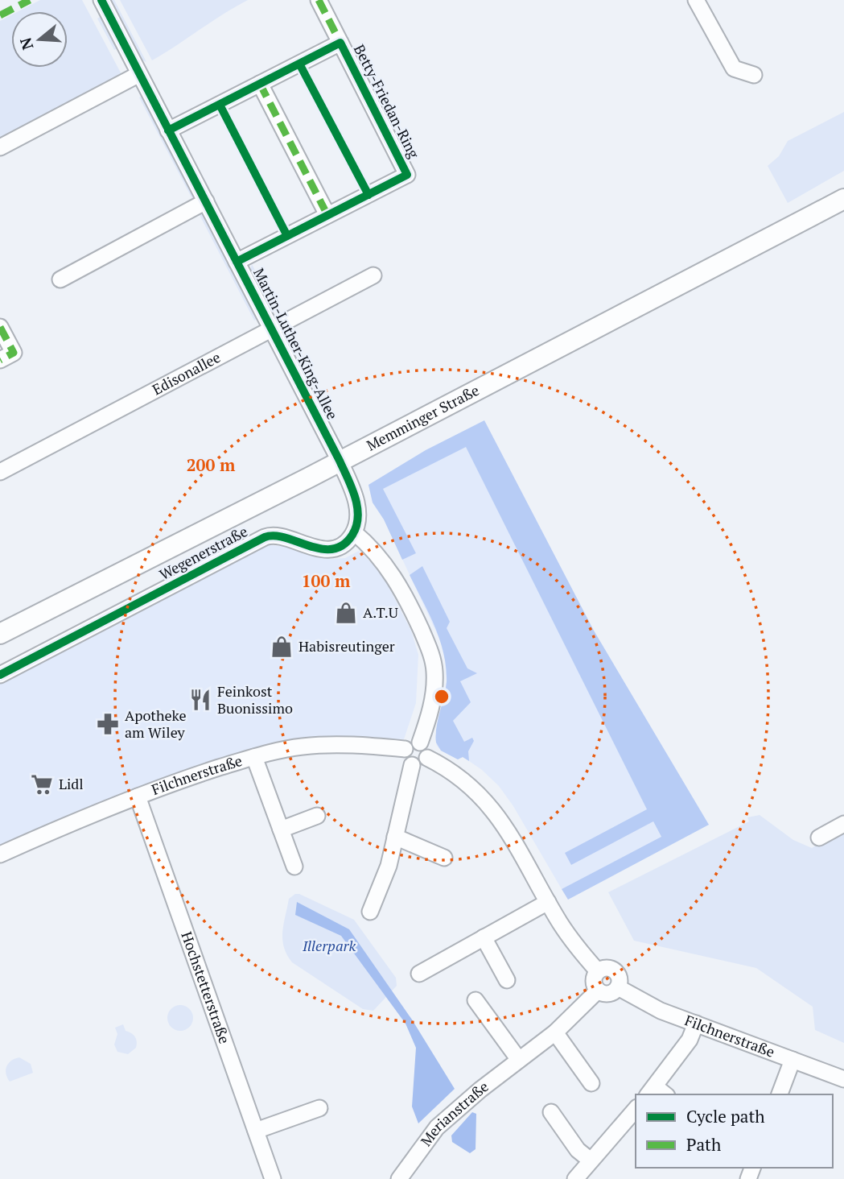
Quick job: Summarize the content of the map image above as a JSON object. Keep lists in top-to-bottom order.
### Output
{
  "streets": {
    "main road": ["Memminger Straße"],
    "street": [
      "Betty-Friedan-Ring",
      "Martin-Luther-King-Allee",
      "Edisonallee",
      "Wegenerstraße",
      "Filchnerstraße",
      "Hochstetterstraße",
      "Merianstraße"
    ]
  },
  "crossings": [
    ["Betty-Friedan-Ring", "Martin-Luther-King-Allee"],
    ["Martin-Luther-King-Allee", "Edisonallee"],
    ["Martin-Luther-King-Allee", "Memminger Straße"],
    ["Filchnerstraße", "Hochstetterstraße"],
    ["Filchnerstraße", "Merianstraße"]
  ],
  "parks": ["Illerpark"],
  "places": {
    "shop": ["A.T.U", "Habisreutinger"],
    "restaurant": ["Feinkost Buonissimo"],
    "pharmacy": ["Apotheke am Wiley"],
    "supermarket": ["Lidl"]
  },
  "legend": ["Cycle path", "Path"],
  "north": "left",
  "rings": ["200 m", "100 m"]
}
